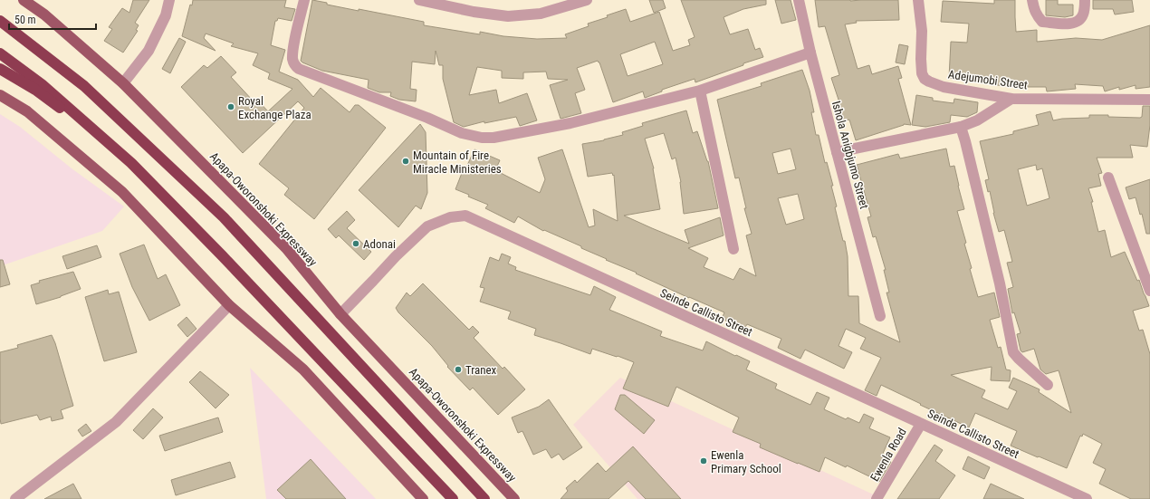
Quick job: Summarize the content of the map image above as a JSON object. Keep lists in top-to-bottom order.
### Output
{
  "streets": {
    "main road": ["Apapa-Oworonshoki Expressway"],
    "street": [
      "Adejumobi Street",
      "Ishola Anigbjumo Street",
      "Seinde Callisto Street",
      "Ewenla Road"
    ]
  },
  "crossings": [
    ["Apapa-Oworonshoki Expressway", "Seinde Callisto Street"],
    ["Seinde Callisto Street", "Ewenla Road"]
  ],
  "places": [
    "Royal Exchange Plaza",
    "Mountain of Fire Miracle Ministeries",
    "Adonai",
    "Tranex",
    "Ewenla Primary School"
  ],
  "scale_bar": "50 m"
}
